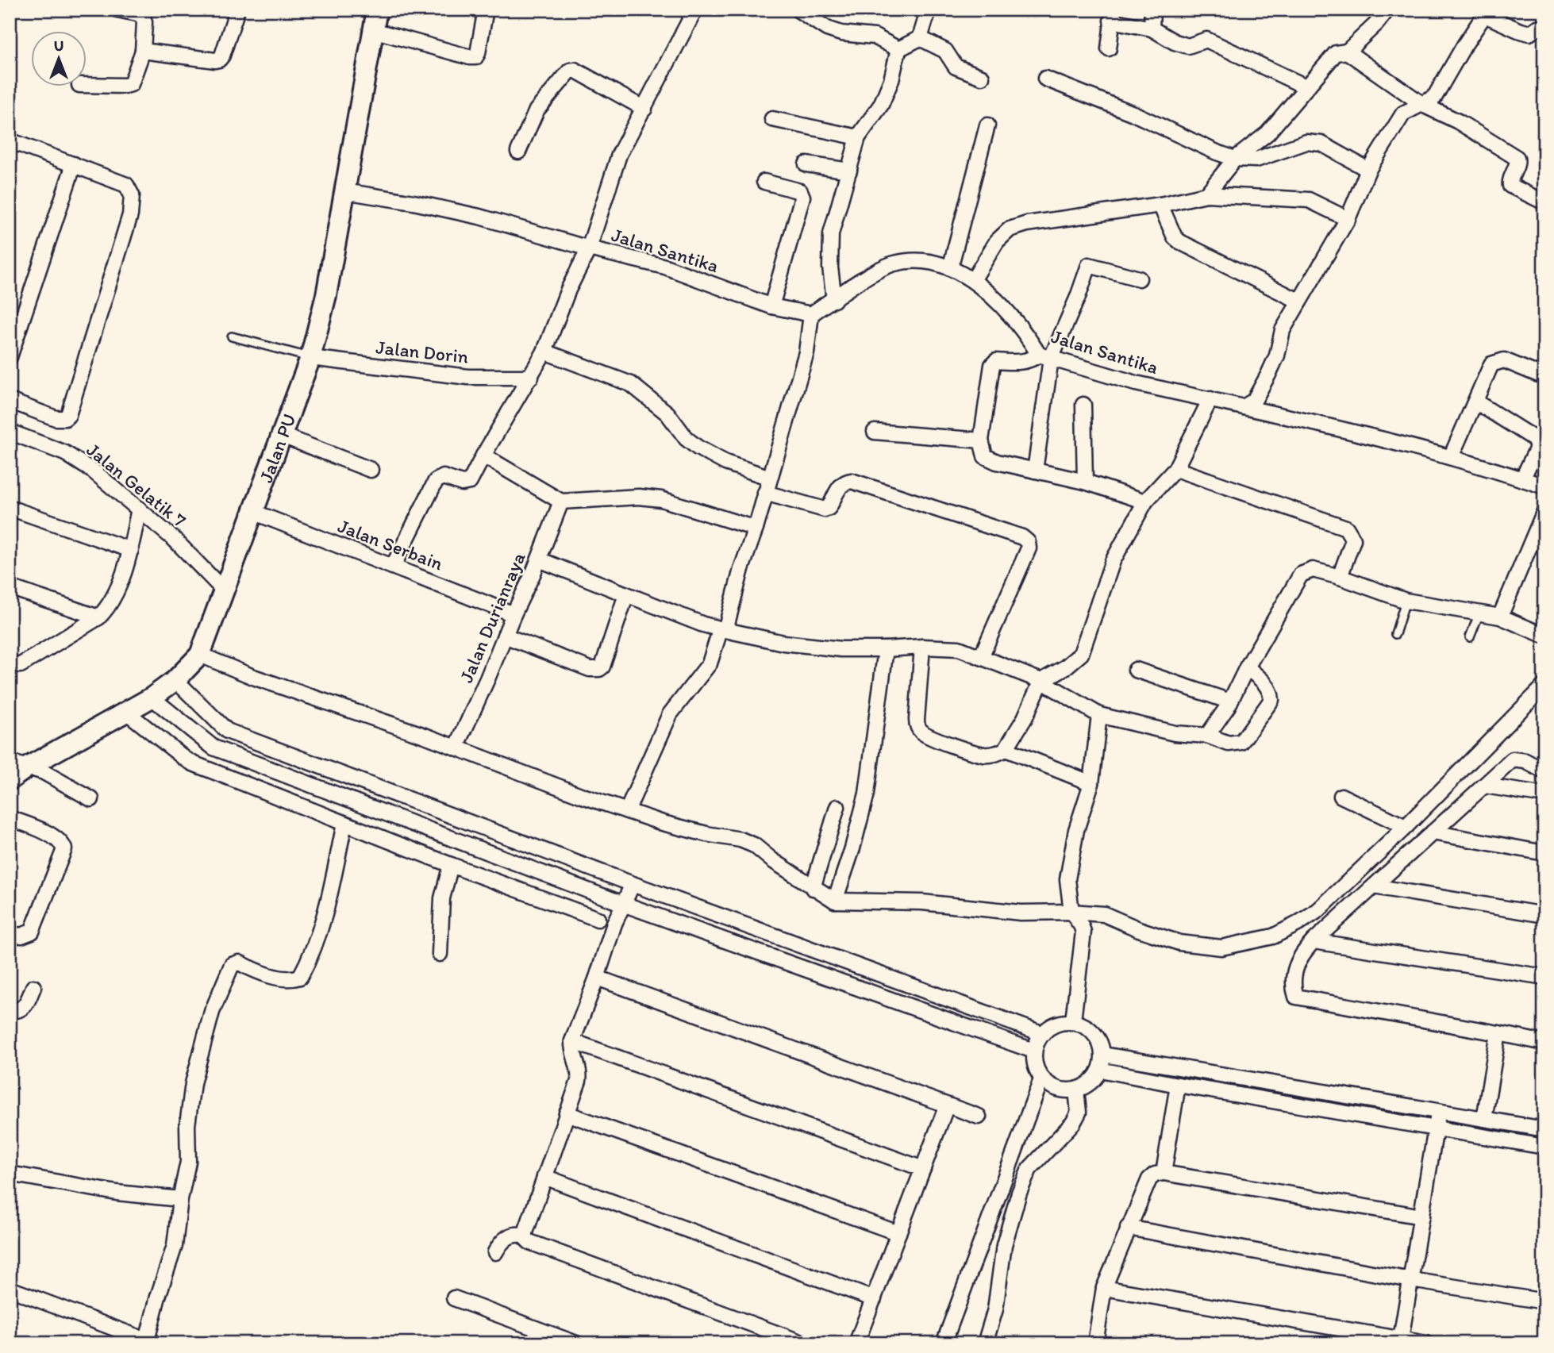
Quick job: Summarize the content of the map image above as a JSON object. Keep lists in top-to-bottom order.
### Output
{
  "streets": {
    "street": [
      "Jalan Santika",
      "Jalan Dorin",
      "Jalan PU",
      "Jalan Gelatik 7",
      "Jalan Serbain",
      "Jalan Durianraya"
    ]
  },
  "crossings": [
    ["Jalan Santika", "Jalan PU"],
    ["Jalan Dorin", "Jalan PU"],
    ["Jalan PU", "Jalan Gelatik 7"],
    ["Jalan PU", "Jalan Serbain"],
    ["Jalan Serbain", "Jalan Durianraya"]
  ],
  "north": "top"
}
